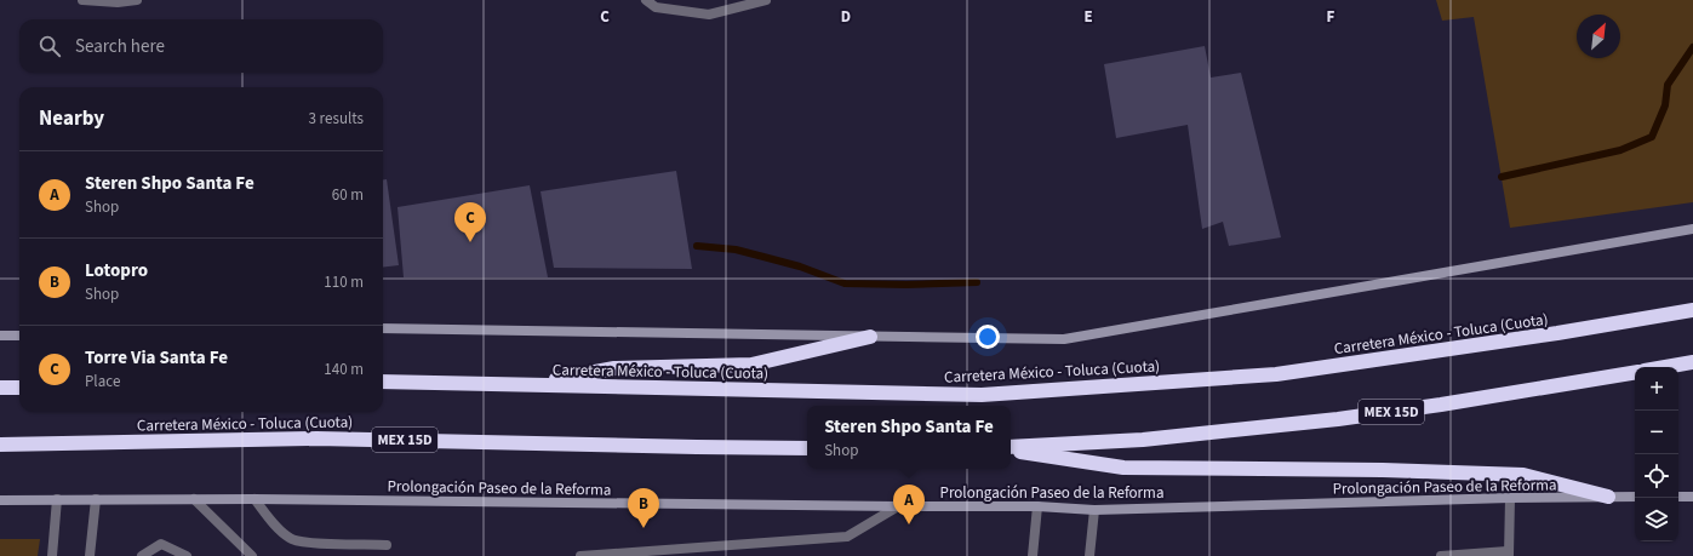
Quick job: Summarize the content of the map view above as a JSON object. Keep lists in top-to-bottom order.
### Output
{
  "streets": {
    "highway": ["Carretera México - Toluca (Cuota)", "MEX 15D"],
    "main road": ["Prolongación Paseo de la Reforma"]
  },
  "north": "top right",
  "page": {
    "search": "Search here",
    "heading": ["Nearby", "3 results"],
    "list": [
      {
        "mark": "A",
        "name": "Steren Shpo Santa Fe",
        "note": "Shop",
        "value": "60 m"
      },
      {
        "mark": "B",
        "name": "Lotopro",
        "note": "Shop",
        "value": "110 m"
      },
      {
        "mark": "C",
        "name": "Torre Via Santa Fe",
        "note": "Place",
        "value": "140 m"
      }
    ],
    "pins": ["C", "A", "B"],
    "map_buttons": ["+", "−"],
    "popup": ["Steren Shpo Santa Fe", "Shop"]
  },
  "grid": {
    "columns": [
      "C",
      "D",
      "E",
      "F"
    ]
  }
}
